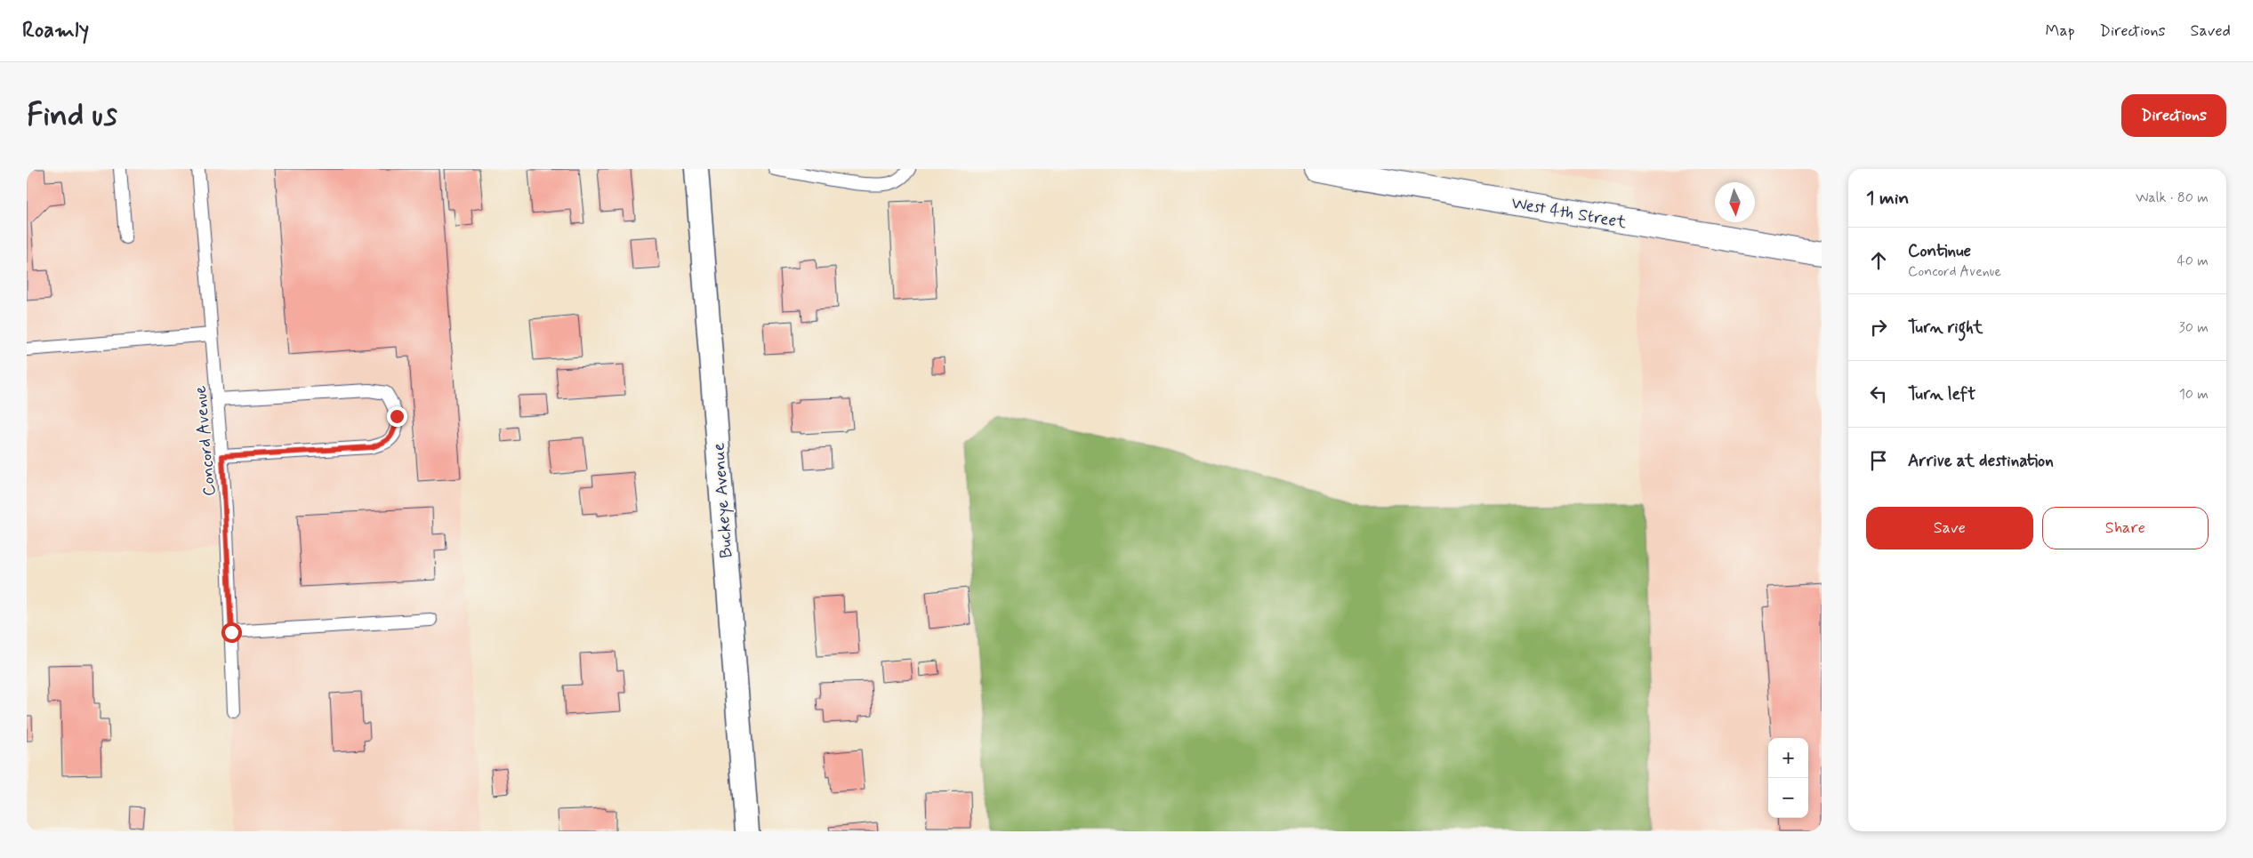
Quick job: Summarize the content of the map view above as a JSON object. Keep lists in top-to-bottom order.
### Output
{
  "streets": {
    "main road": ["West 4th Street"],
    "street": ["Buckeye Avenue"],
    "lane": ["Concord Avenue"]
  },
  "north": "bottom",
  "page": {
    "header": "Roamly",
    "nav": ["Map", "Directions", "Saved"],
    "buttons": [
      "Directions",
      ["Save", "Share"]
    ],
    "title": "Find us",
    "heading": ["1 min", "Walk · 80 m"],
    "list": [
      ["Continue", "Concord Avenue", "40 m"],
      ["Turn right", "30 m"],
      ["Turn left", "10 m"],
      "Arrive at destination"
    ],
    "map_buttons": ["+", "−"]
  }
}
